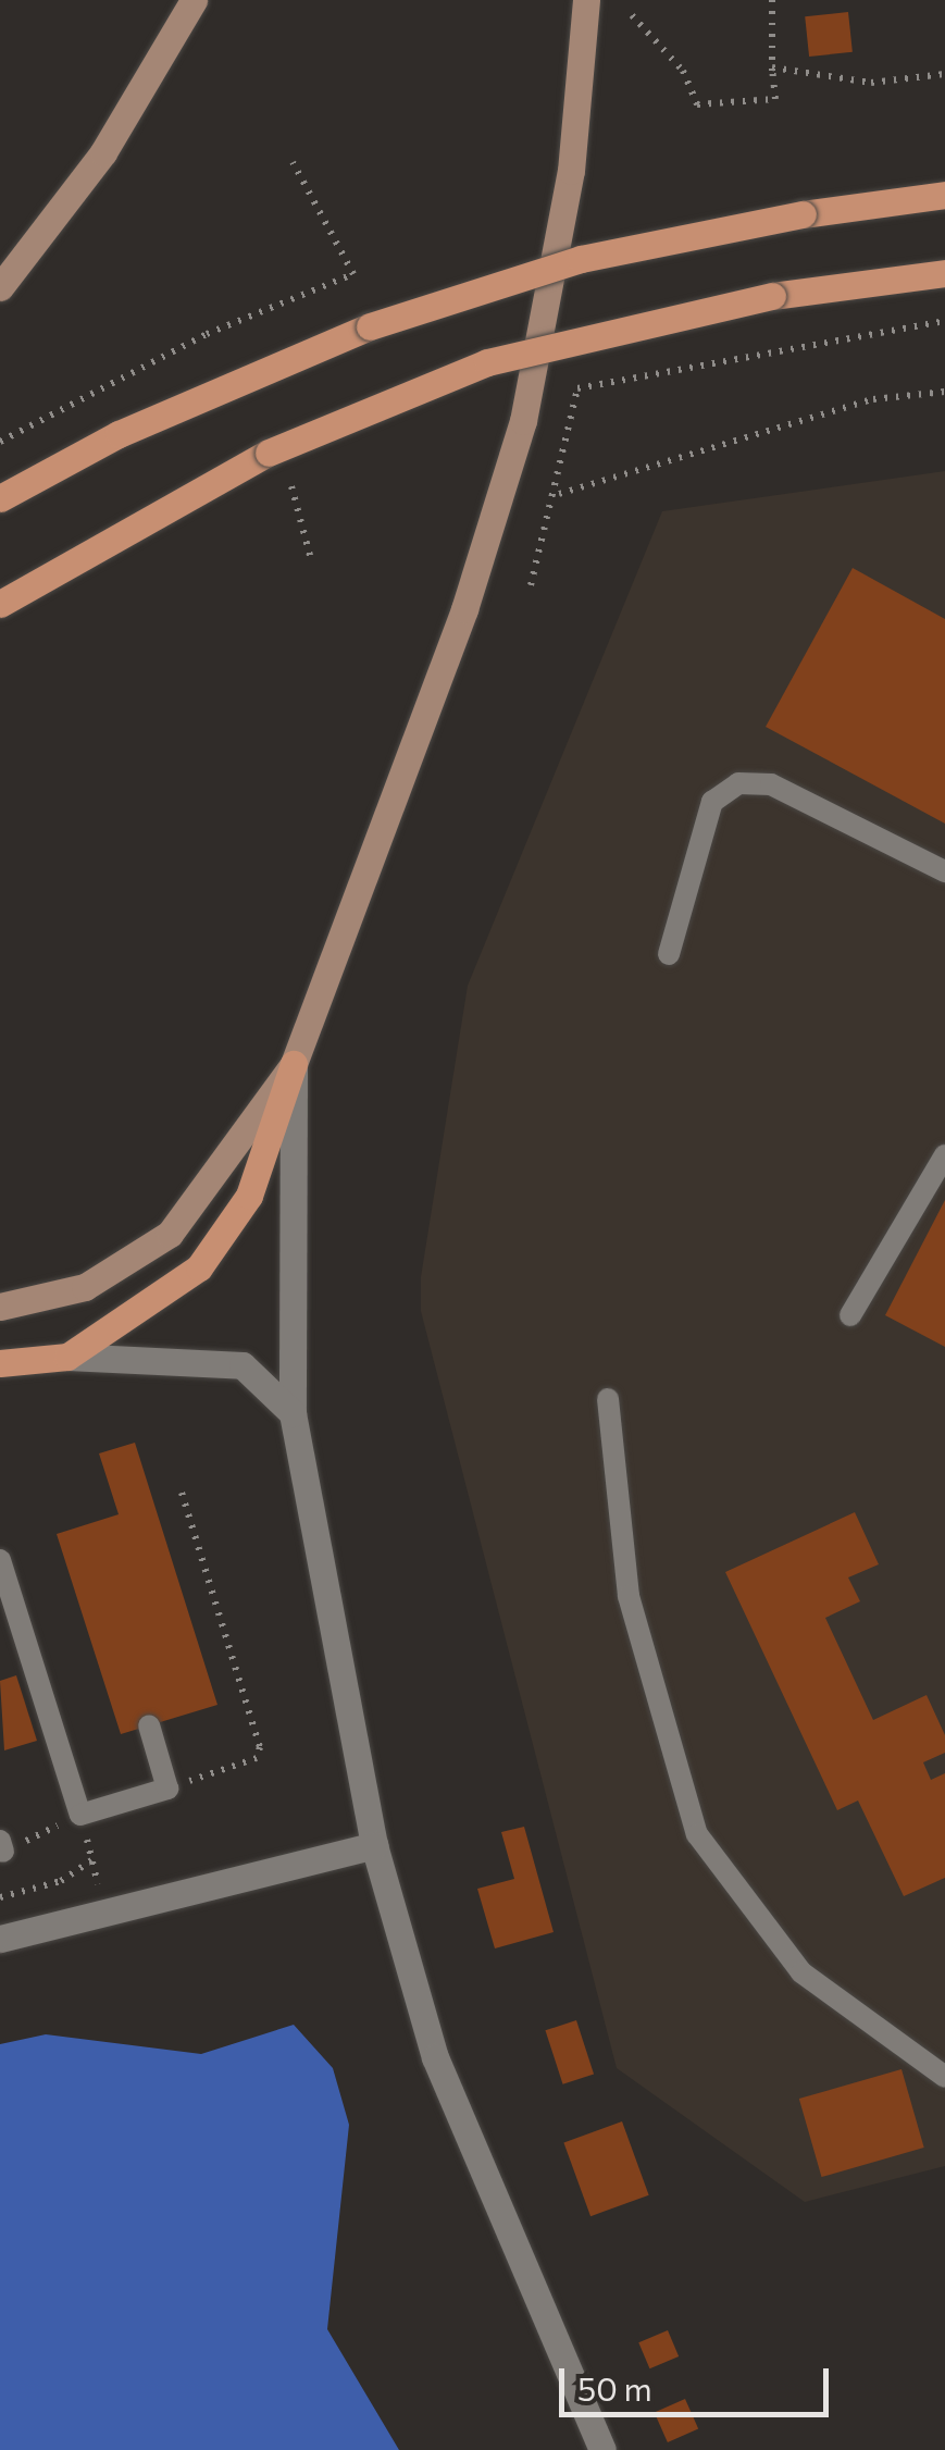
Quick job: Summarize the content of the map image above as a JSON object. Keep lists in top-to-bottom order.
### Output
{
  "scale_bar": "50 m"
}
